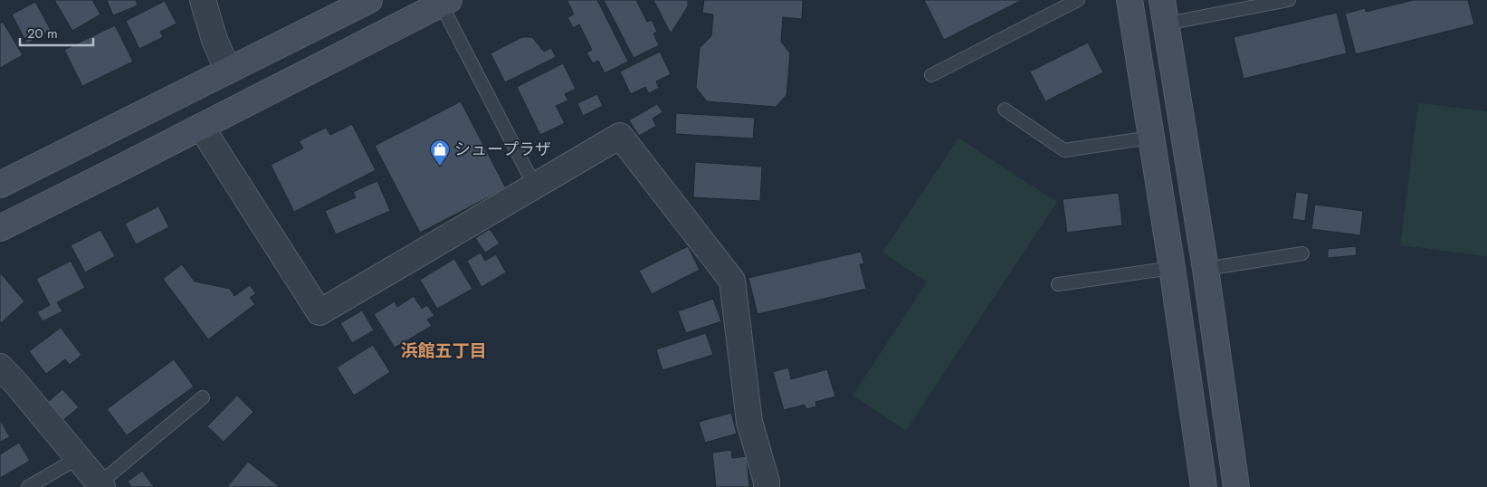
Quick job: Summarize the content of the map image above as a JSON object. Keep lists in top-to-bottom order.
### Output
{
  "districts": ["浜館五丁目"],
  "places": {
    "shop": ["シュープラザ"]
  },
  "scale_bar": "20 m"
}
